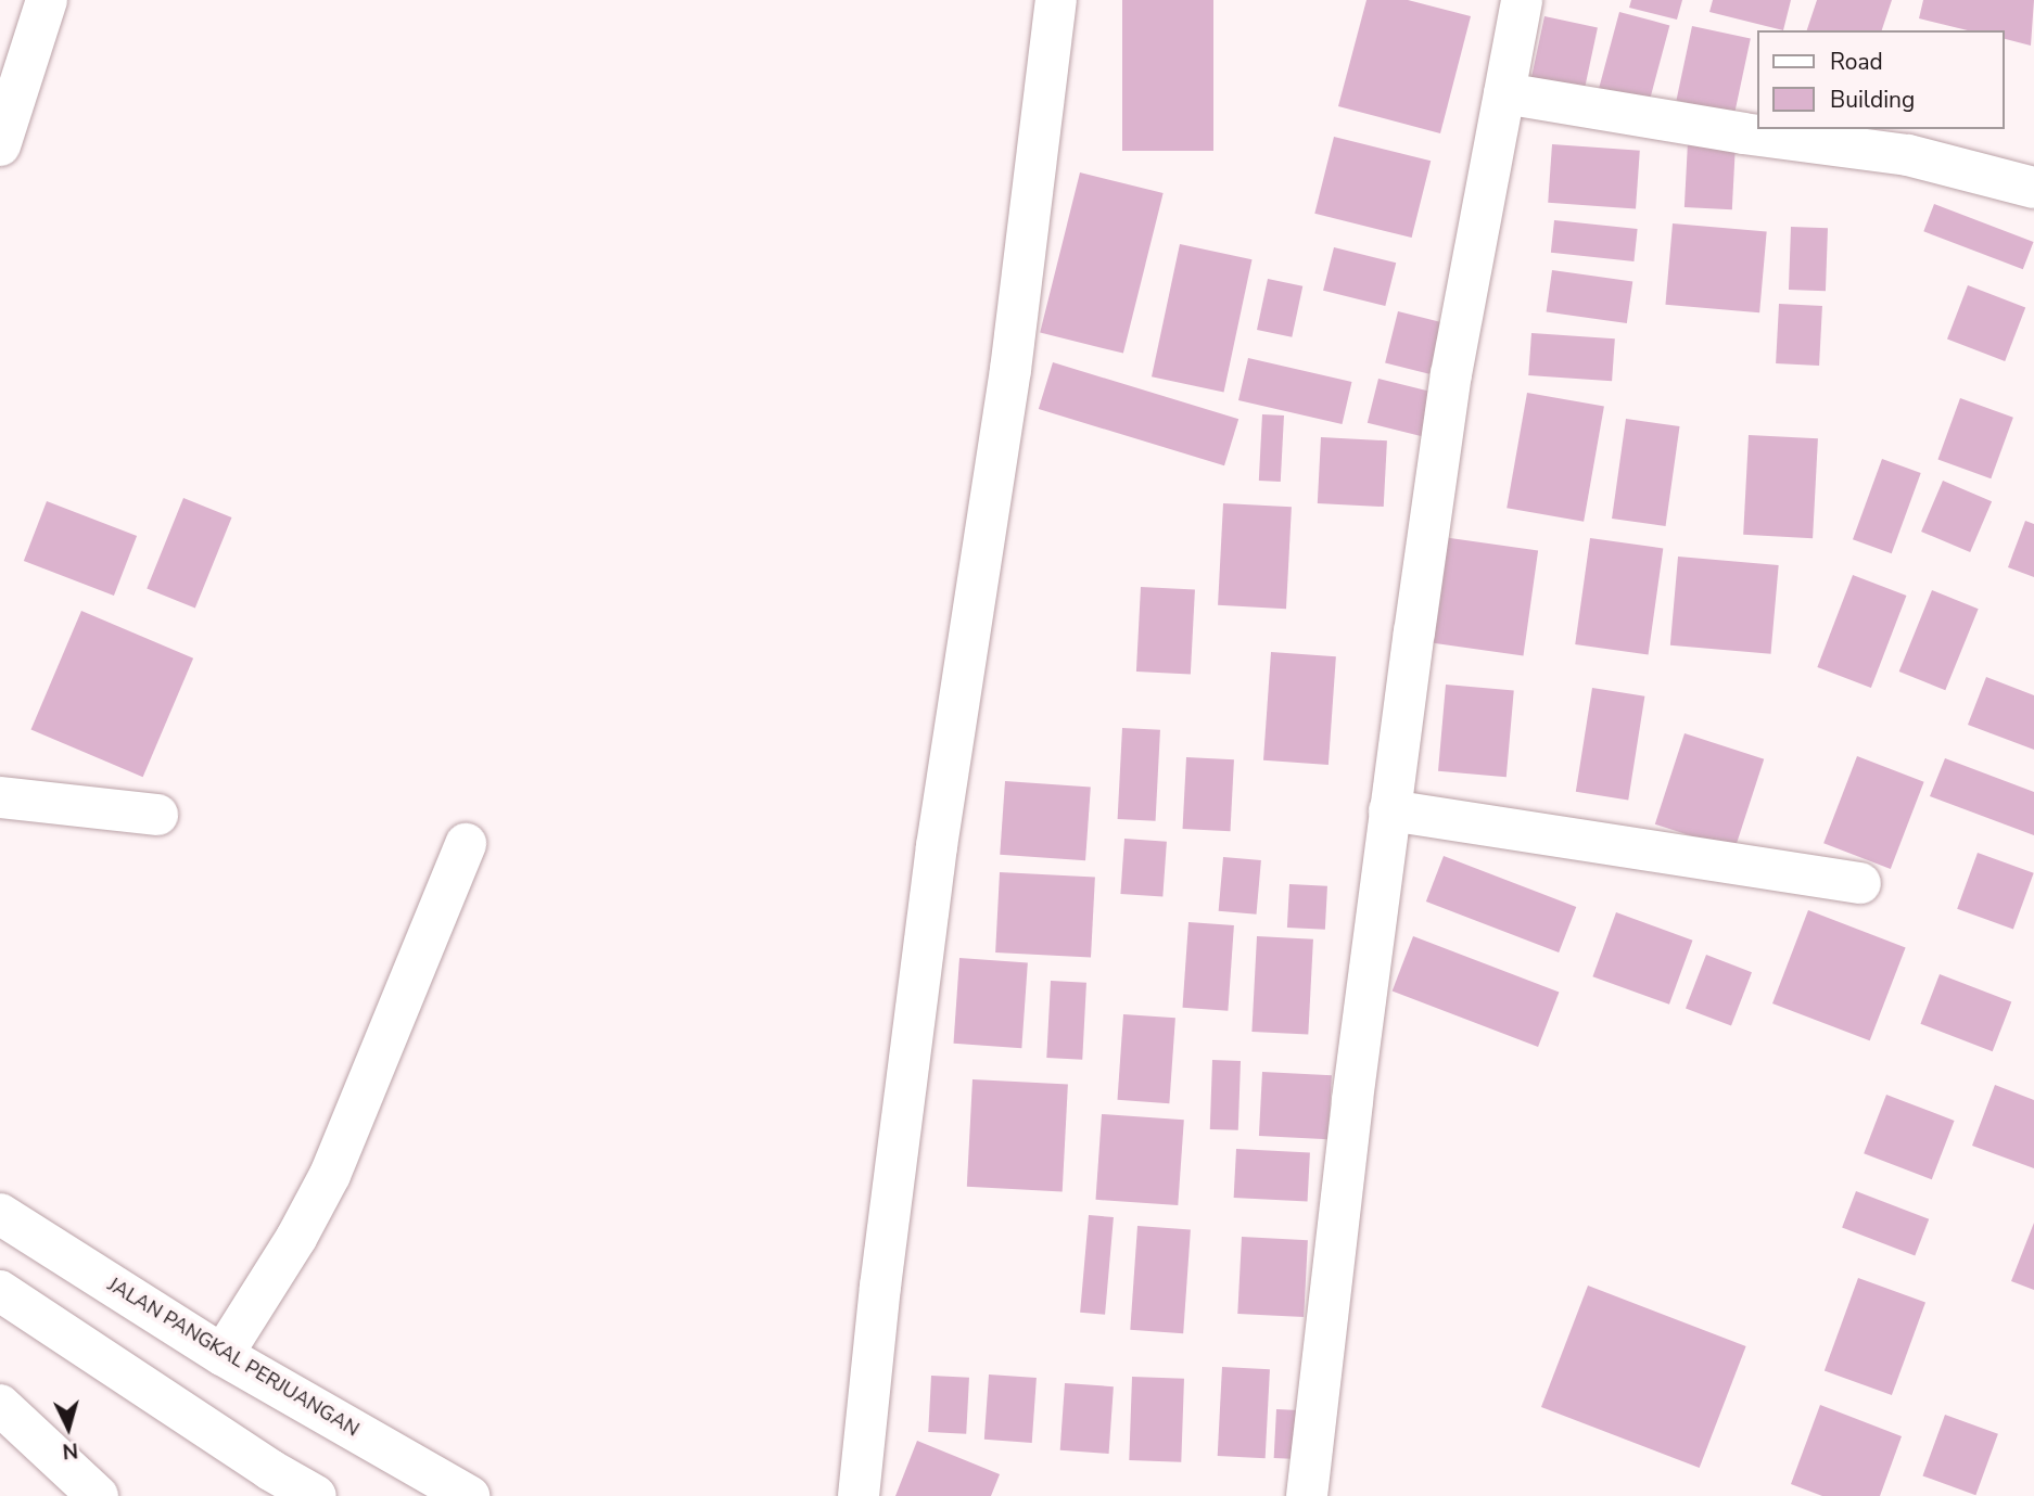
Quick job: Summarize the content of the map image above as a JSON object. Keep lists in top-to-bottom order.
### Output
{
  "streets": {
    "street": ["JALAN PANGKAL PERJUANGAN"]
  },
  "legend": ["Road", "Building"],
  "north": "bottom"
}
